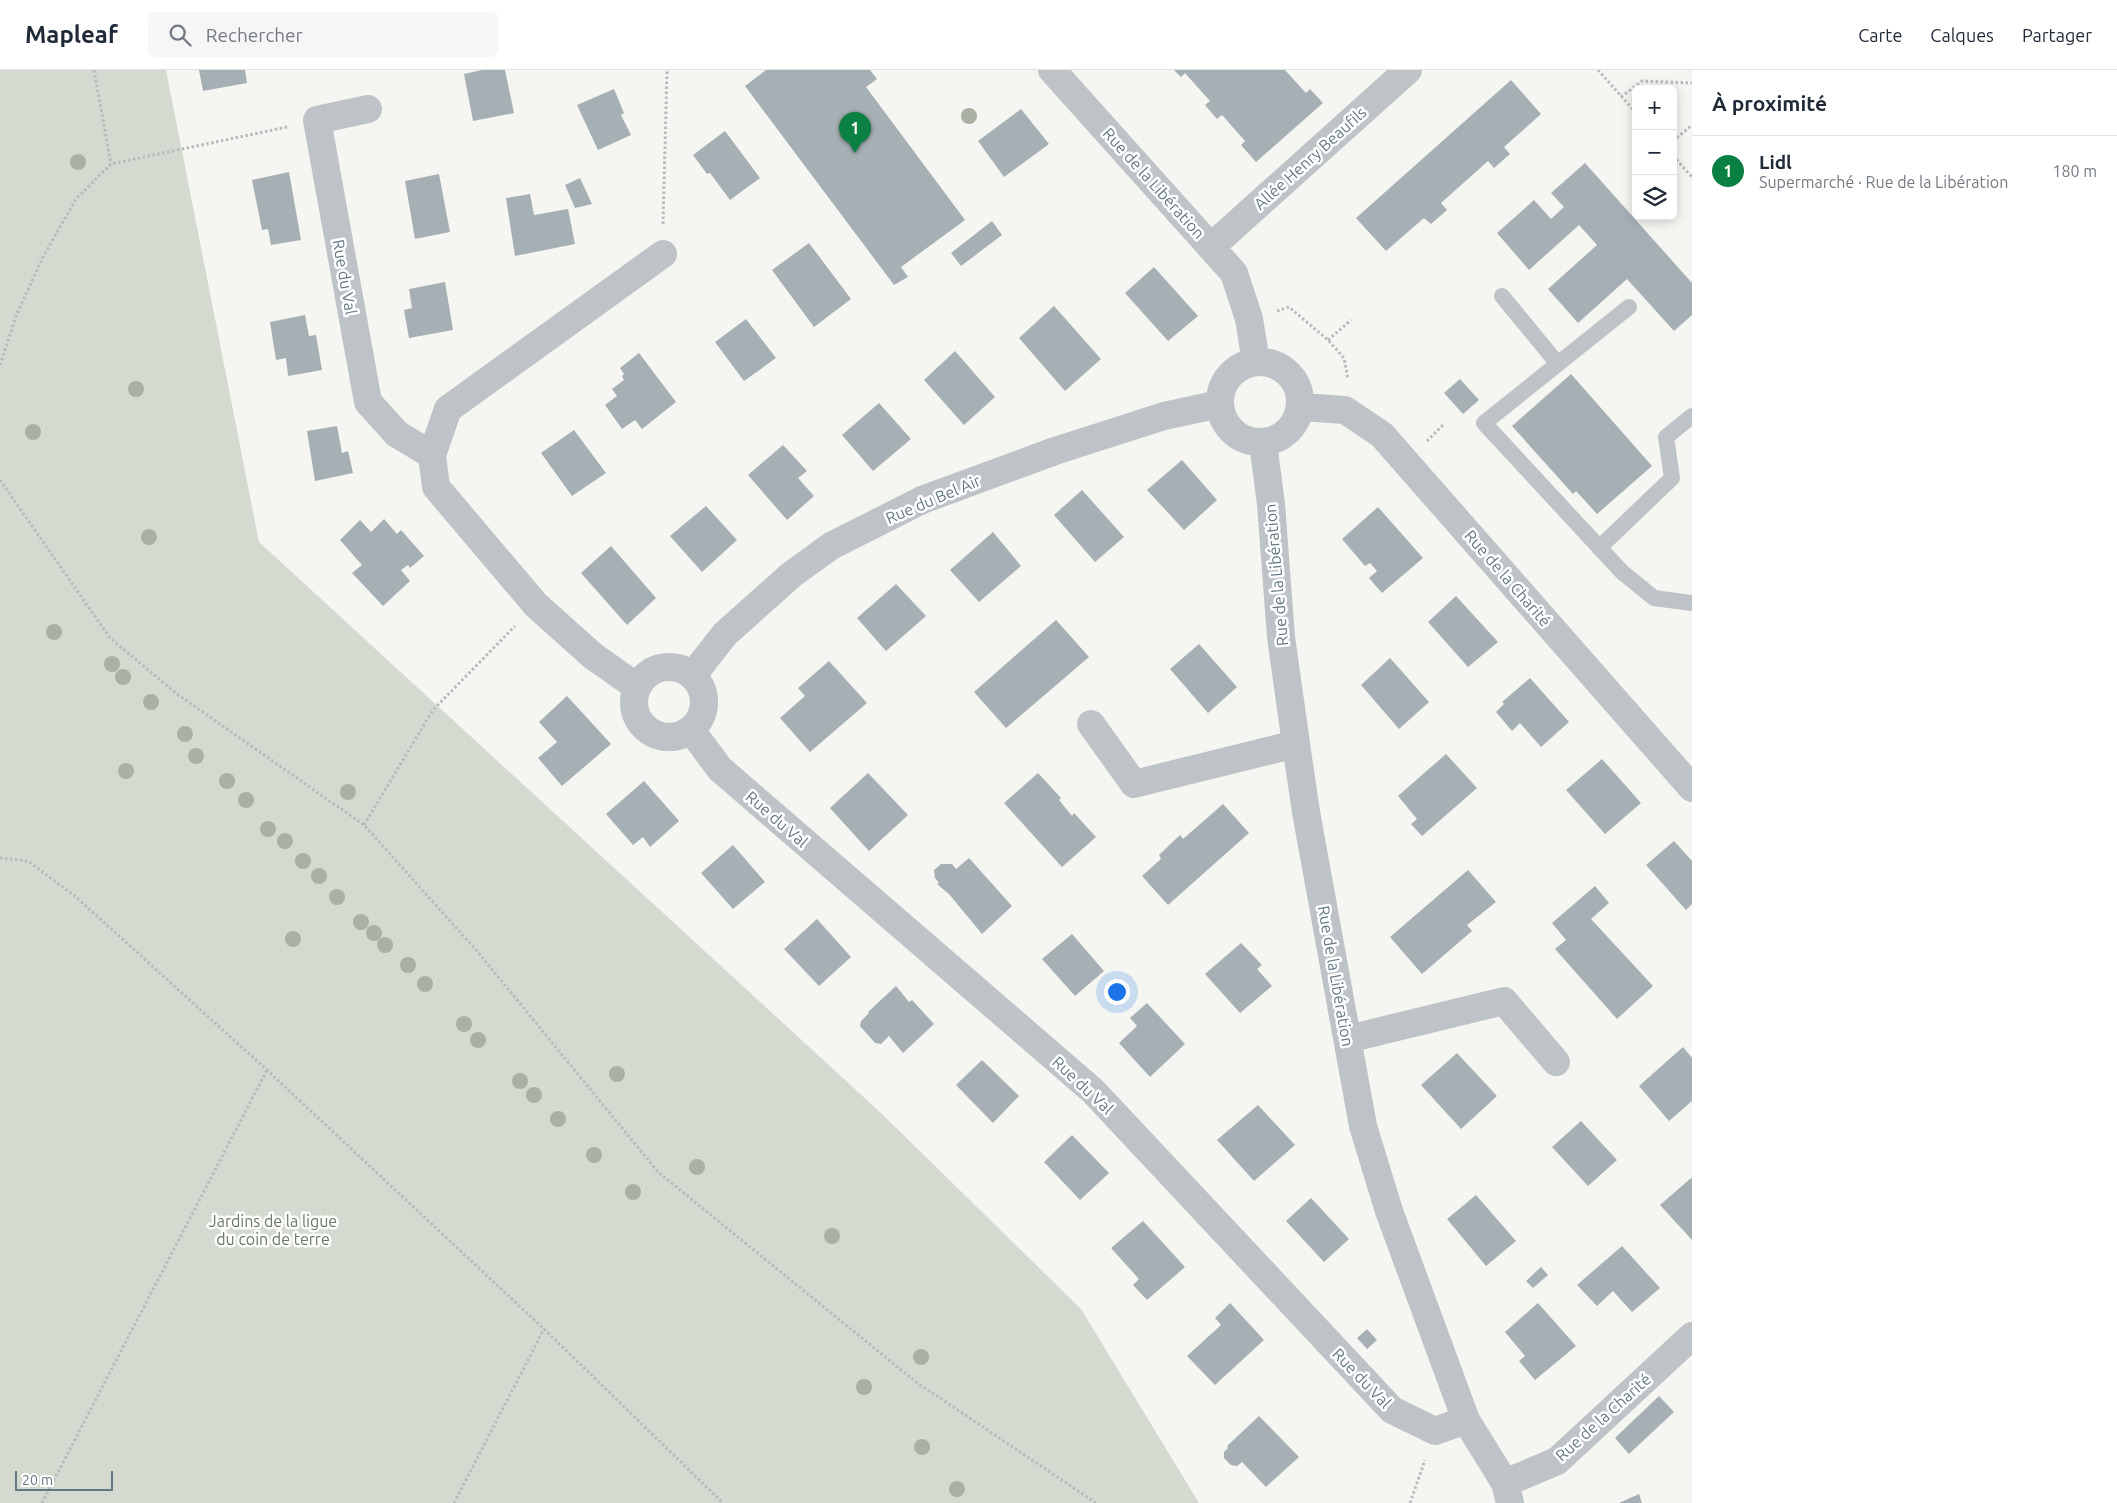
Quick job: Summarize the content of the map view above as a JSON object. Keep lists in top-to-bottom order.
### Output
{
  "streets": {
    "street": [
      "Allée Henry Beaufils",
      "Rue de la Libération",
      "Rue du Val",
      "Rue du Bel Air",
      "Rue de la Charité"
    ]
  },
  "crossings": [
    ["Allée Henry Beaufils", "Rue de la Libération"],
    ["Rue de la Libération", "Rue du Bel Air"],
    ["Rue de la Libération", "Rue de la Charité"],
    ["Rue du Val", "Rue du Bel Air"]
  ],
  "parks": ["Jardins de la ligue du coin de terre"],
  "scale_bar": "20 m",
  "page": {
    "header": "Mapleaf",
    "search": "Rechercher",
    "nav": ["Carte", "Calques", "Partager"],
    "heading": "À proximité",
    "map_buttons": ["+", "−"],
    "pins": "1",
    "list": [
      {
        "mark": "1",
        "name": "Lidl",
        "note": "Supermarché · Rue de la Libération",
        "value": "180 m"
      }
    ],
    "scale": "20 m"
  }
}
